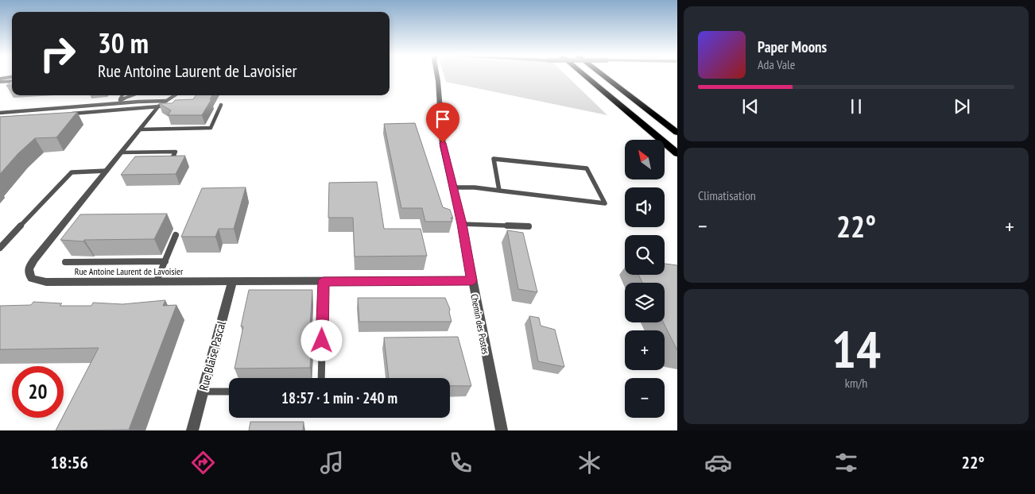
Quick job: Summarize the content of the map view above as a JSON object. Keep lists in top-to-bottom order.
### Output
{
  "streets": {
    "street": ["Rue Antoine Laurent de Lavoisier", "Chemin des Postes", "Rue Blaise Pascal"]
  },
  "crossings": [
    ["Rue Antoine Laurent de Lavoisier", "Chemin des Postes"],
    ["Rue Antoine Laurent de Lavoisier", "Rue Blaise Pascal"]
  ],
  "north": "top left",
  "page": {
    "turn": ["30 m", "Rue Antoine Laurent de Lavoisier"],
    "song": ["Paper Moons", "Ada Vale"],
    "map_buttons": ["+", "−"],
    "tile": [
      "Climatisation",
      ["14", "km/h"]
    ],
    "heat": ["−", "22°", "+"],
    "limit": "20",
    "trip": "18:57 · 1 min · 240 m",
    "tabs": ["18:56", "22°"]
  }
}
